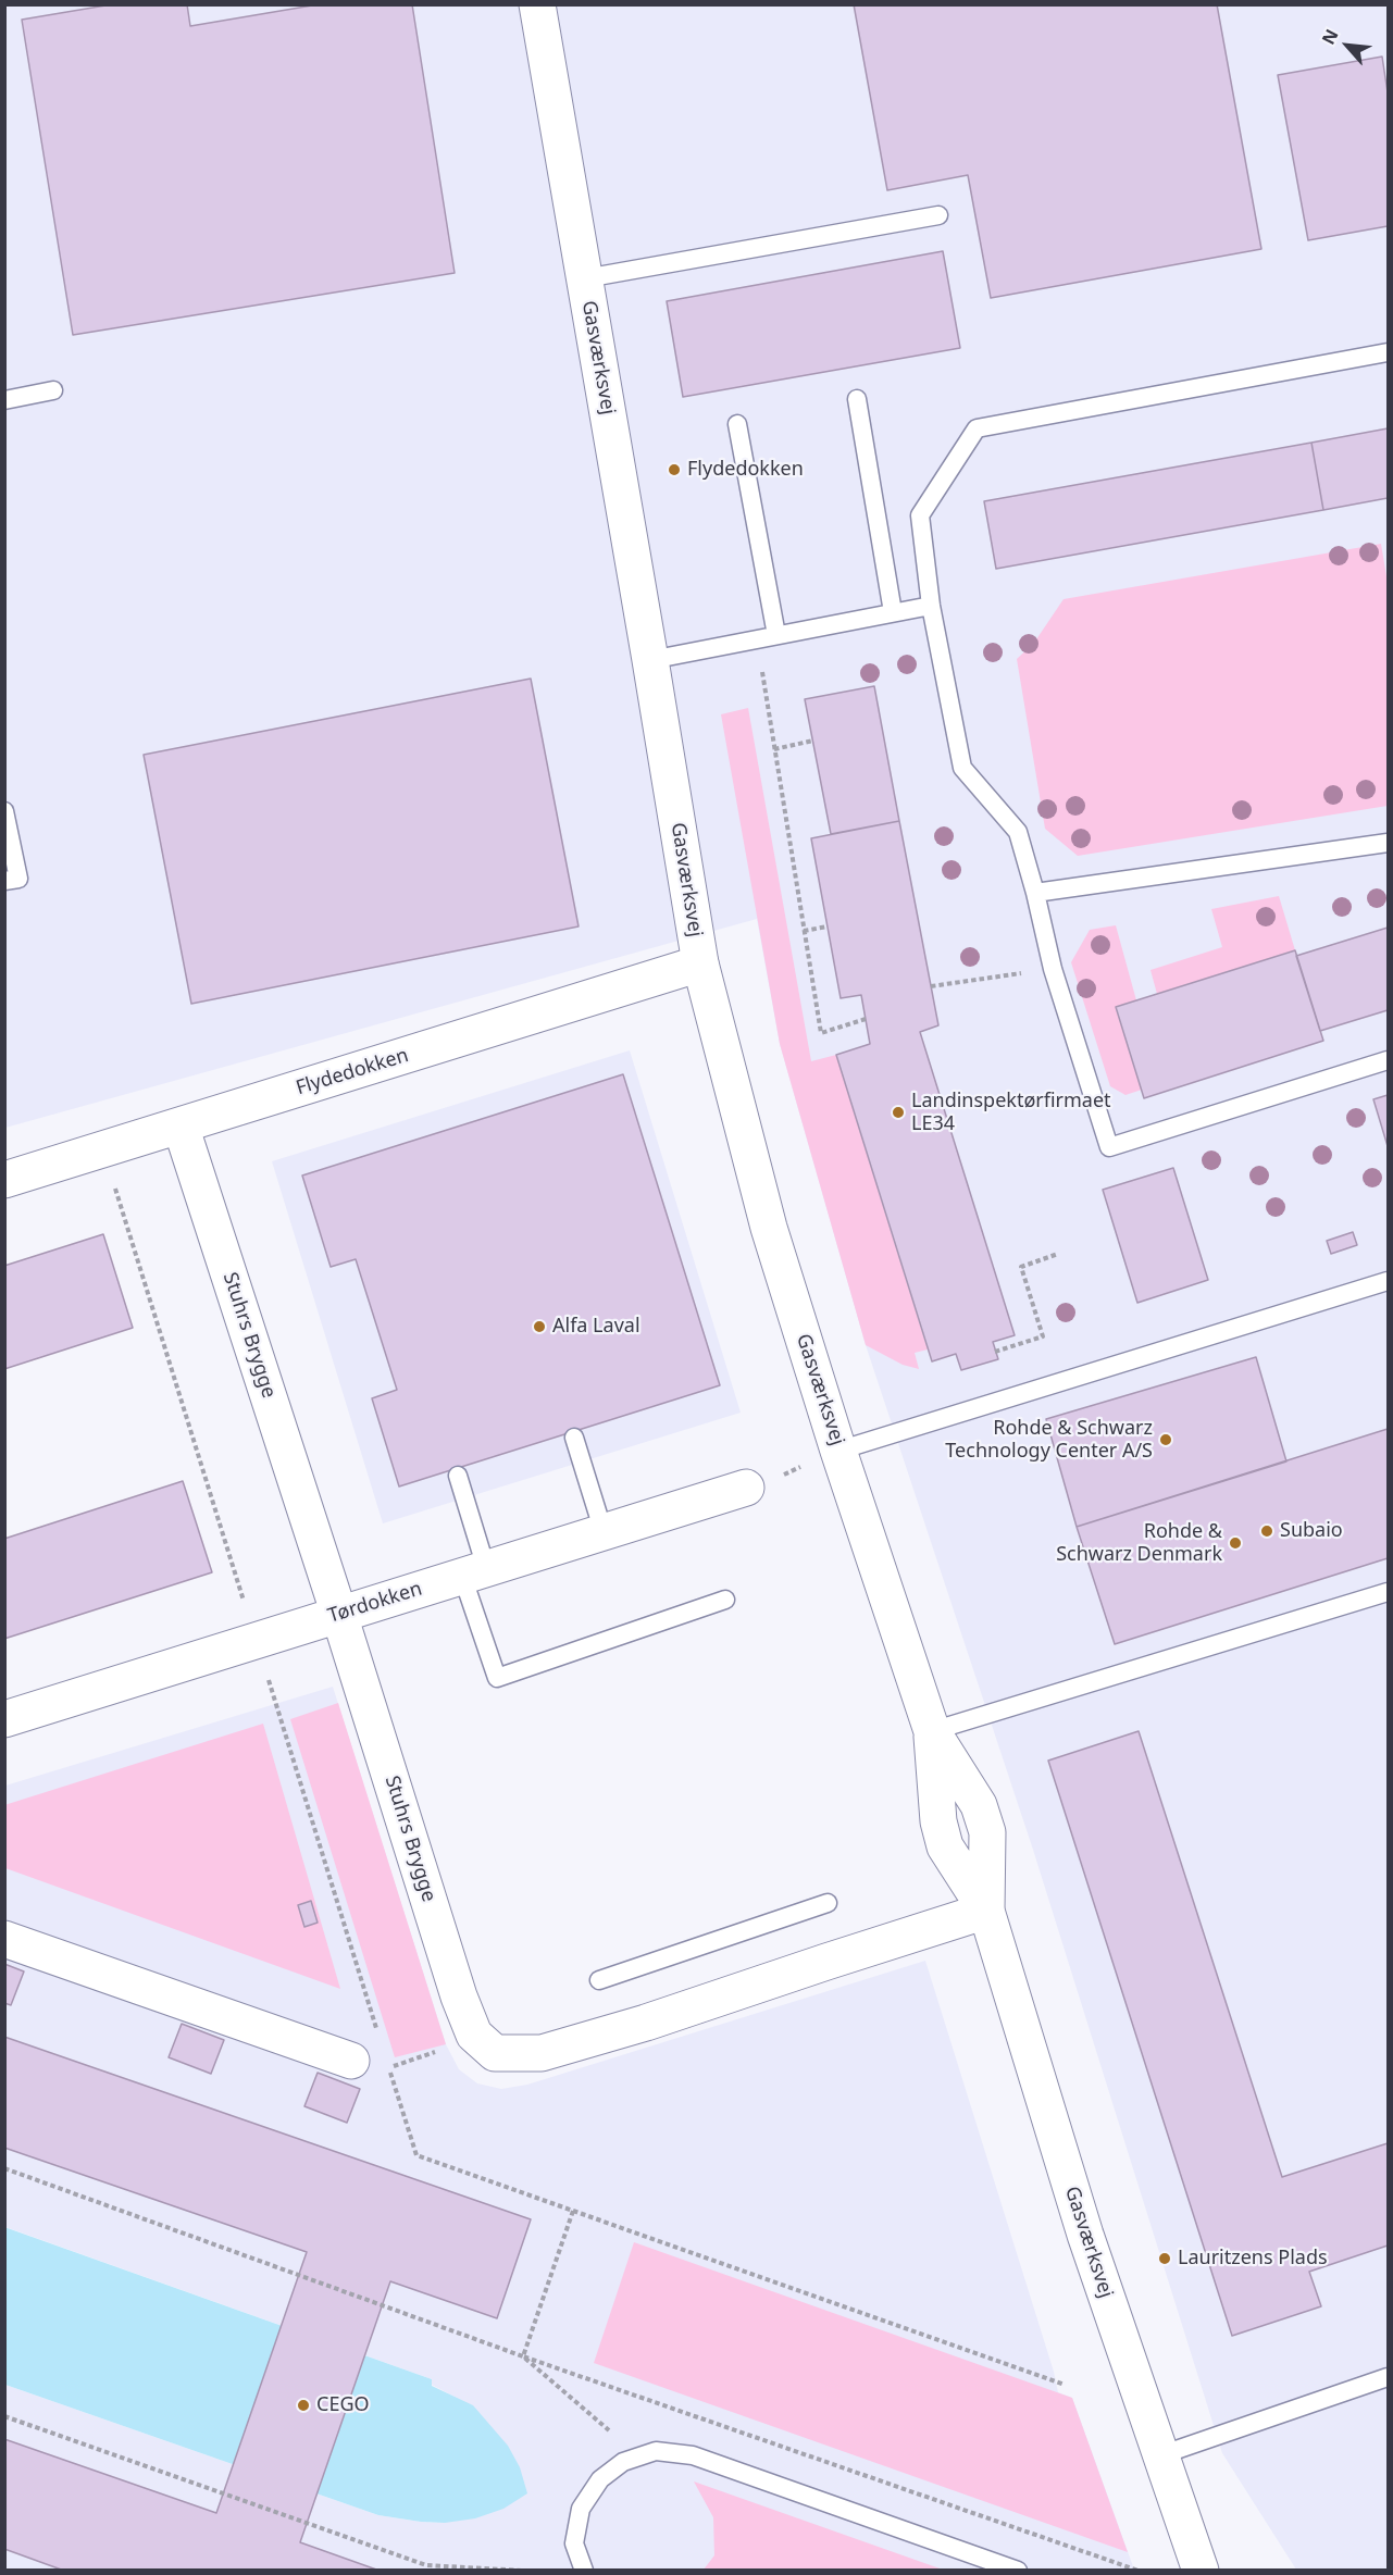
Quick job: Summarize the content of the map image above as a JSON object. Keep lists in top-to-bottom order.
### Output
{
  "streets": {
    "street": [
      "Gasværksvej",
      "Flydedokken",
      "Stuhrs Brygge",
      "Tørdokken"
    ]
  },
  "crossings": [
    ["Gasværksvej", "Flydedokken"],
    ["Flydedokken", "Stuhrs Brygge"],
    ["Stuhrs Brygge", "Tørdokken"]
  ],
  "places": [
    "Flydedokken",
    "Landinspektørfirmaet LE34",
    "Alfa Laval",
    "Rohde & Schwarz Technology Center A/S",
    "Subaio",
    "Rohde & Schwarz Denmark",
    "Lauritzens Plads",
    "CEGO"
  ],
  "north": "top left"
}
